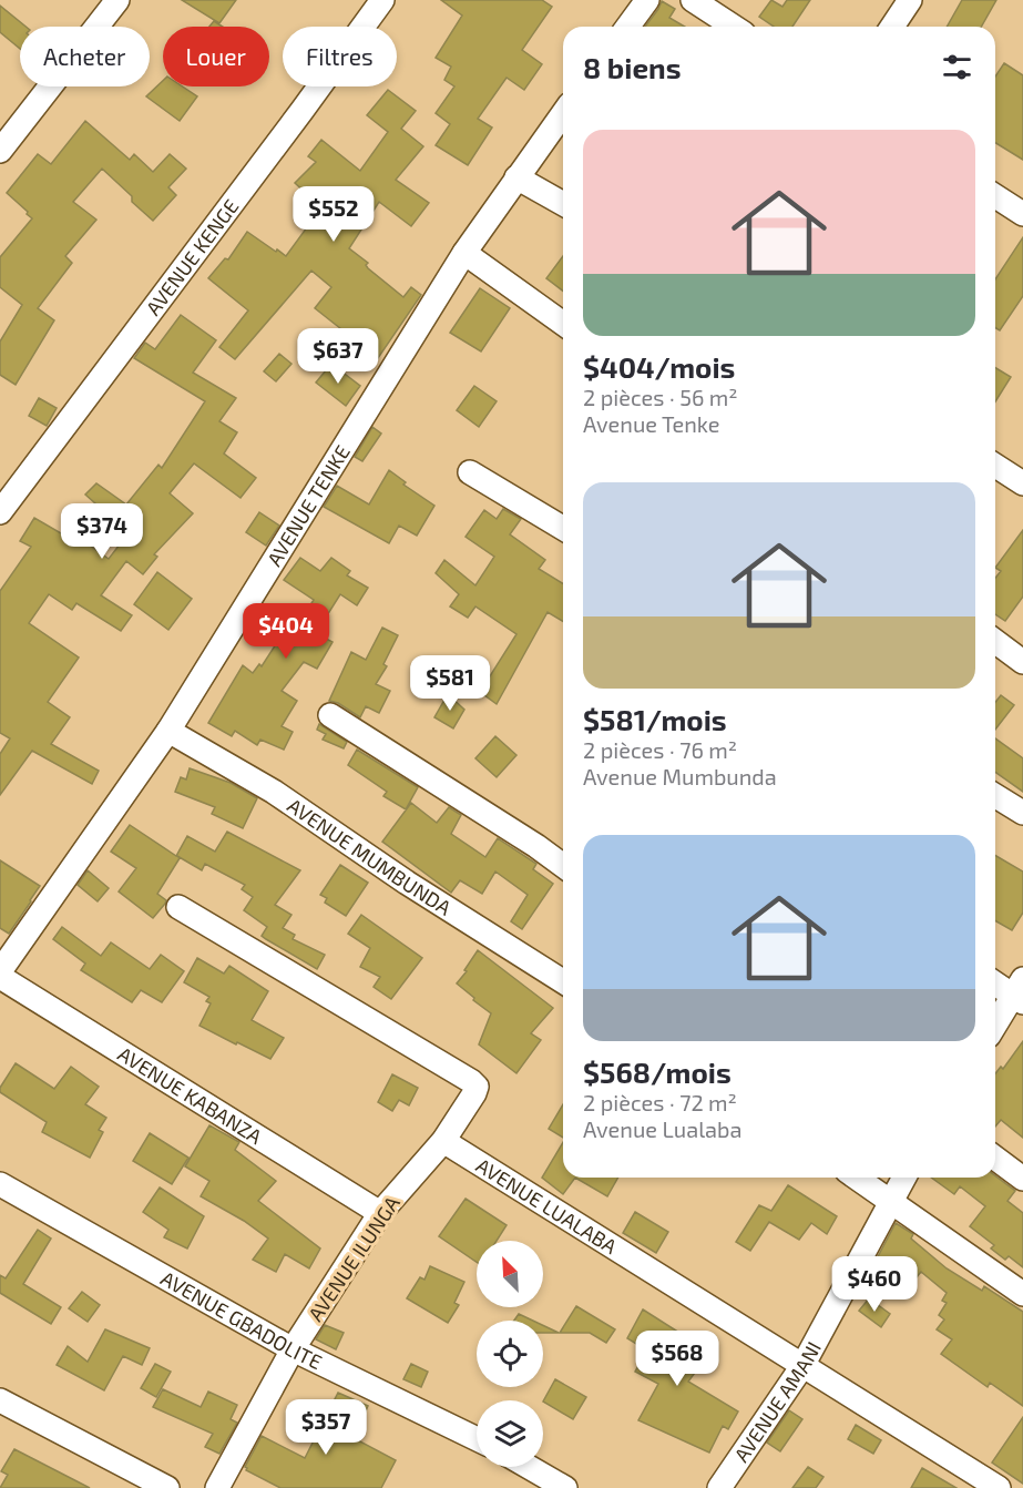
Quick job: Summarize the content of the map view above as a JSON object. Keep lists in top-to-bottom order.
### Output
{
  "streets": {
    "street": [
      "AVENUE KENGE",
      "AVENUE TENKE",
      "AVENUE MUMBUNDA",
      "AVENUE KABANZA",
      "AVENUE LUALABA",
      "AVENUE ILUNGA",
      "AVENUE GBADOLITE",
      "AVENUE AMANI"
    ]
  },
  "crossings": [
    ["AVENUE TENKE", "AVENUE MUMBUNDA"],
    ["AVENUE KABANZA", "AVENUE ILUNGA"],
    ["AVENUE LUALABA", "AVENUE ILUNGA"],
    ["AVENUE LUALABA", "AVENUE AMANI"],
    ["AVENUE ILUNGA", "AVENUE GBADOLITE"]
  ],
  "north": "top left",
  "page": {
    "chip": ["Acheter", "Louer", "Filtres"],
    "heading": "8 biens",
    "list": [
      {
        "name": "$404/mois",
        "note": "2 pièces · 56 m² · Avenue Tenke"
      },
      {
        "name": "$581/mois",
        "note": "2 pièces · 76 m² · Avenue Mumbunda"
      },
      {
        "name": "$568/mois",
        "note": "2 pièces · 72 m² · Avenue Lualaba"
      }
    ],
    "price": [
      "$552",
      "$637",
      "$374",
      "$404",
      "$581",
      "$460",
      "$568",
      "$357"
    ]
  }
}
